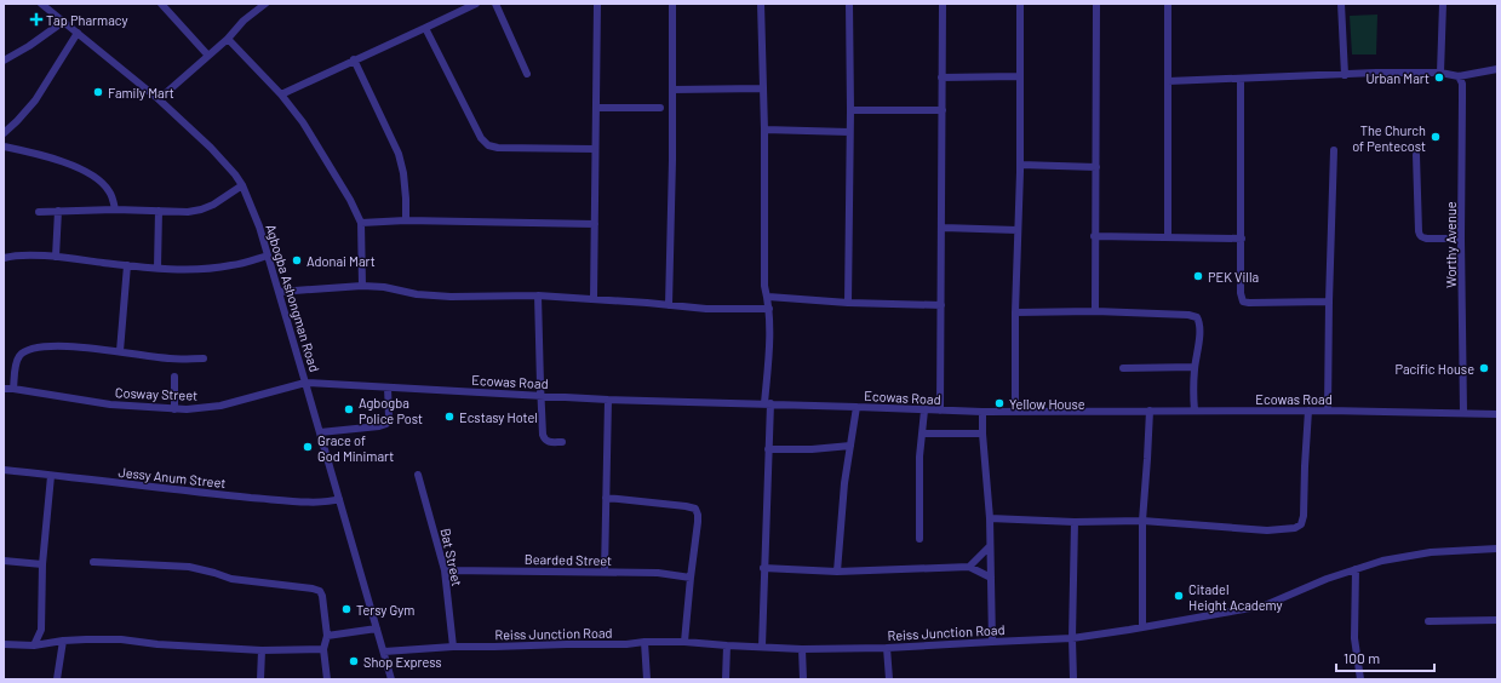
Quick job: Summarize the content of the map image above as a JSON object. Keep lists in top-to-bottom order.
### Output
{
  "streets": {
    "street": [
      "Worthy Avenue",
      "Agbogba Ashongman Road",
      "Ecowas Road",
      "Cosway Street",
      "Jessy Anum Street",
      "Bat Street",
      "Bearded Street",
      "Reiss Junction Road"
    ]
  },
  "crossings": [
    ["Worthy Avenue", "Ecowas Road"],
    ["Agbogba Ashongman Road", "Ecowas Road"],
    ["Agbogba Ashongman Road", "Cosway Street"],
    ["Agbogba Ashongman Road", "Jessy Anum Street"],
    ["Agbogba Ashongman Road", "Reiss Junction Road"],
    ["Ecowas Road", "Cosway Street"],
    ["Bat Street", "Bearded Street"],
    ["Bat Street", "Reiss Junction Road"]
  ],
  "places": {
    "health": ["Tap Pharmacy"],
    "other": [
      "Urban Mart",
      "Family Mart",
      "The Church of Pentecost",
      "Adonai Mart",
      "PEK Villa",
      "Pacific House",
      "Yellow House",
      "Agbogba Police Post",
      "Ecstasy Hotel",
      "Grace of God Minimart",
      "Citadel Height Academy",
      "Tersy Gym",
      "Shop Express"
    ]
  },
  "scale_bar": "100 m"
}
